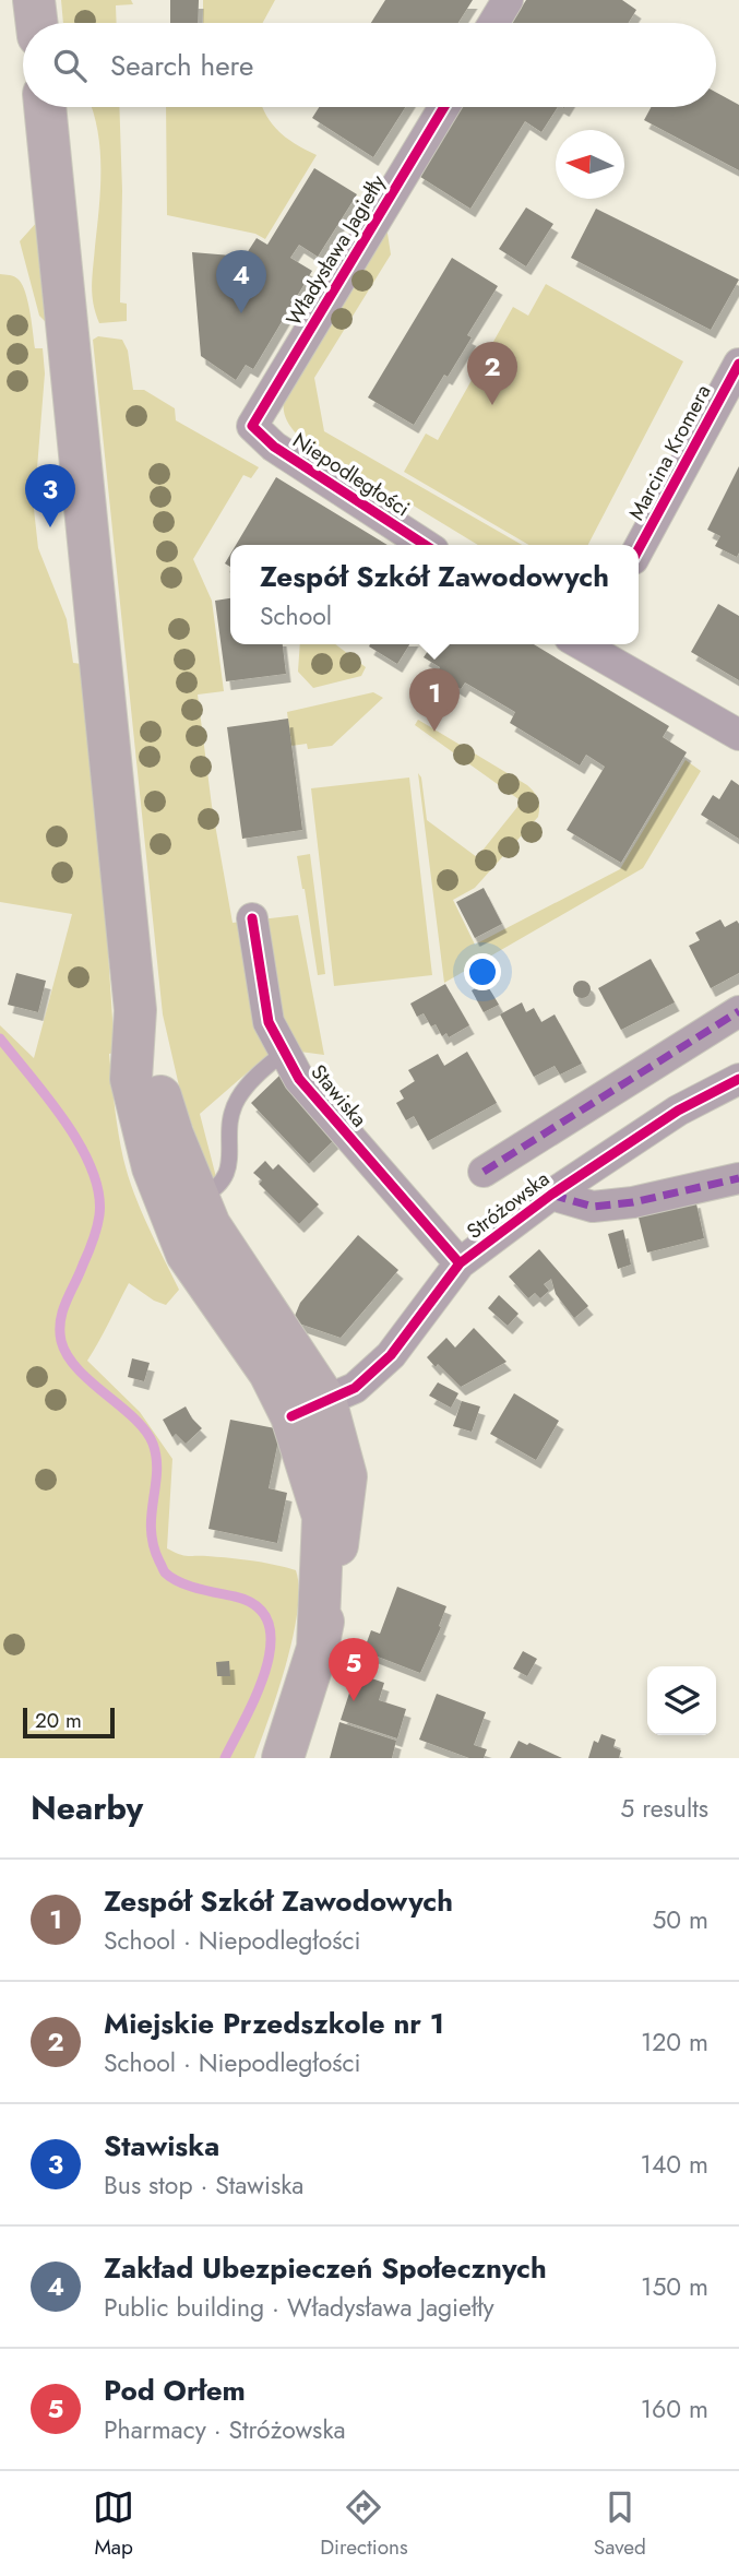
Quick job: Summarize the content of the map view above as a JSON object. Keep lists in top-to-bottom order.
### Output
{
  "streets": {
    "street": [
      "Władysława Jagiełły",
      "Marcina Kromera",
      "Niepodległości",
      "Stawiska",
      "Stróżowska"
    ]
  },
  "crossings": [
    ["Władysława Jagiełły", "Niepodległości"],
    ["Stawiska", "Stróżowska"]
  ],
  "scale_bar": "20 m",
  "north": "left",
  "page": {
    "search": "Search here",
    "pins": [
      "4",
      "2",
      "3",
      "1",
      "5"
    ],
    "popup": ["Zespół Szkół Zawodowych", "School"],
    "scale": "20 m",
    "heading": ["Nearby", "5 results"],
    "list": [
      {
        "mark": "1",
        "name": "Zespół Szkół Zawodowych",
        "note": "School · Niepodległości",
        "value": "50 m"
      },
      {
        "mark": "2",
        "name": "Miejskie Przedszkole nr 1",
        "note": "School · Niepodległości",
        "value": "120 m"
      },
      {
        "mark": "3",
        "name": "Stawiska",
        "note": "Bus stop · Stawiska",
        "value": "140 m"
      },
      {
        "mark": "4",
        "name": "Zakład Ubezpieczeń Społecznych",
        "note": "Public building · Władysława Jagiełły",
        "value": "150 m"
      },
      {
        "mark": "5",
        "name": "Pod Orłem",
        "note": "Pharmacy · Stróżowska",
        "value": "160 m"
      }
    ],
    "nav": ["Map", "Directions", "Saved"]
  }
}
